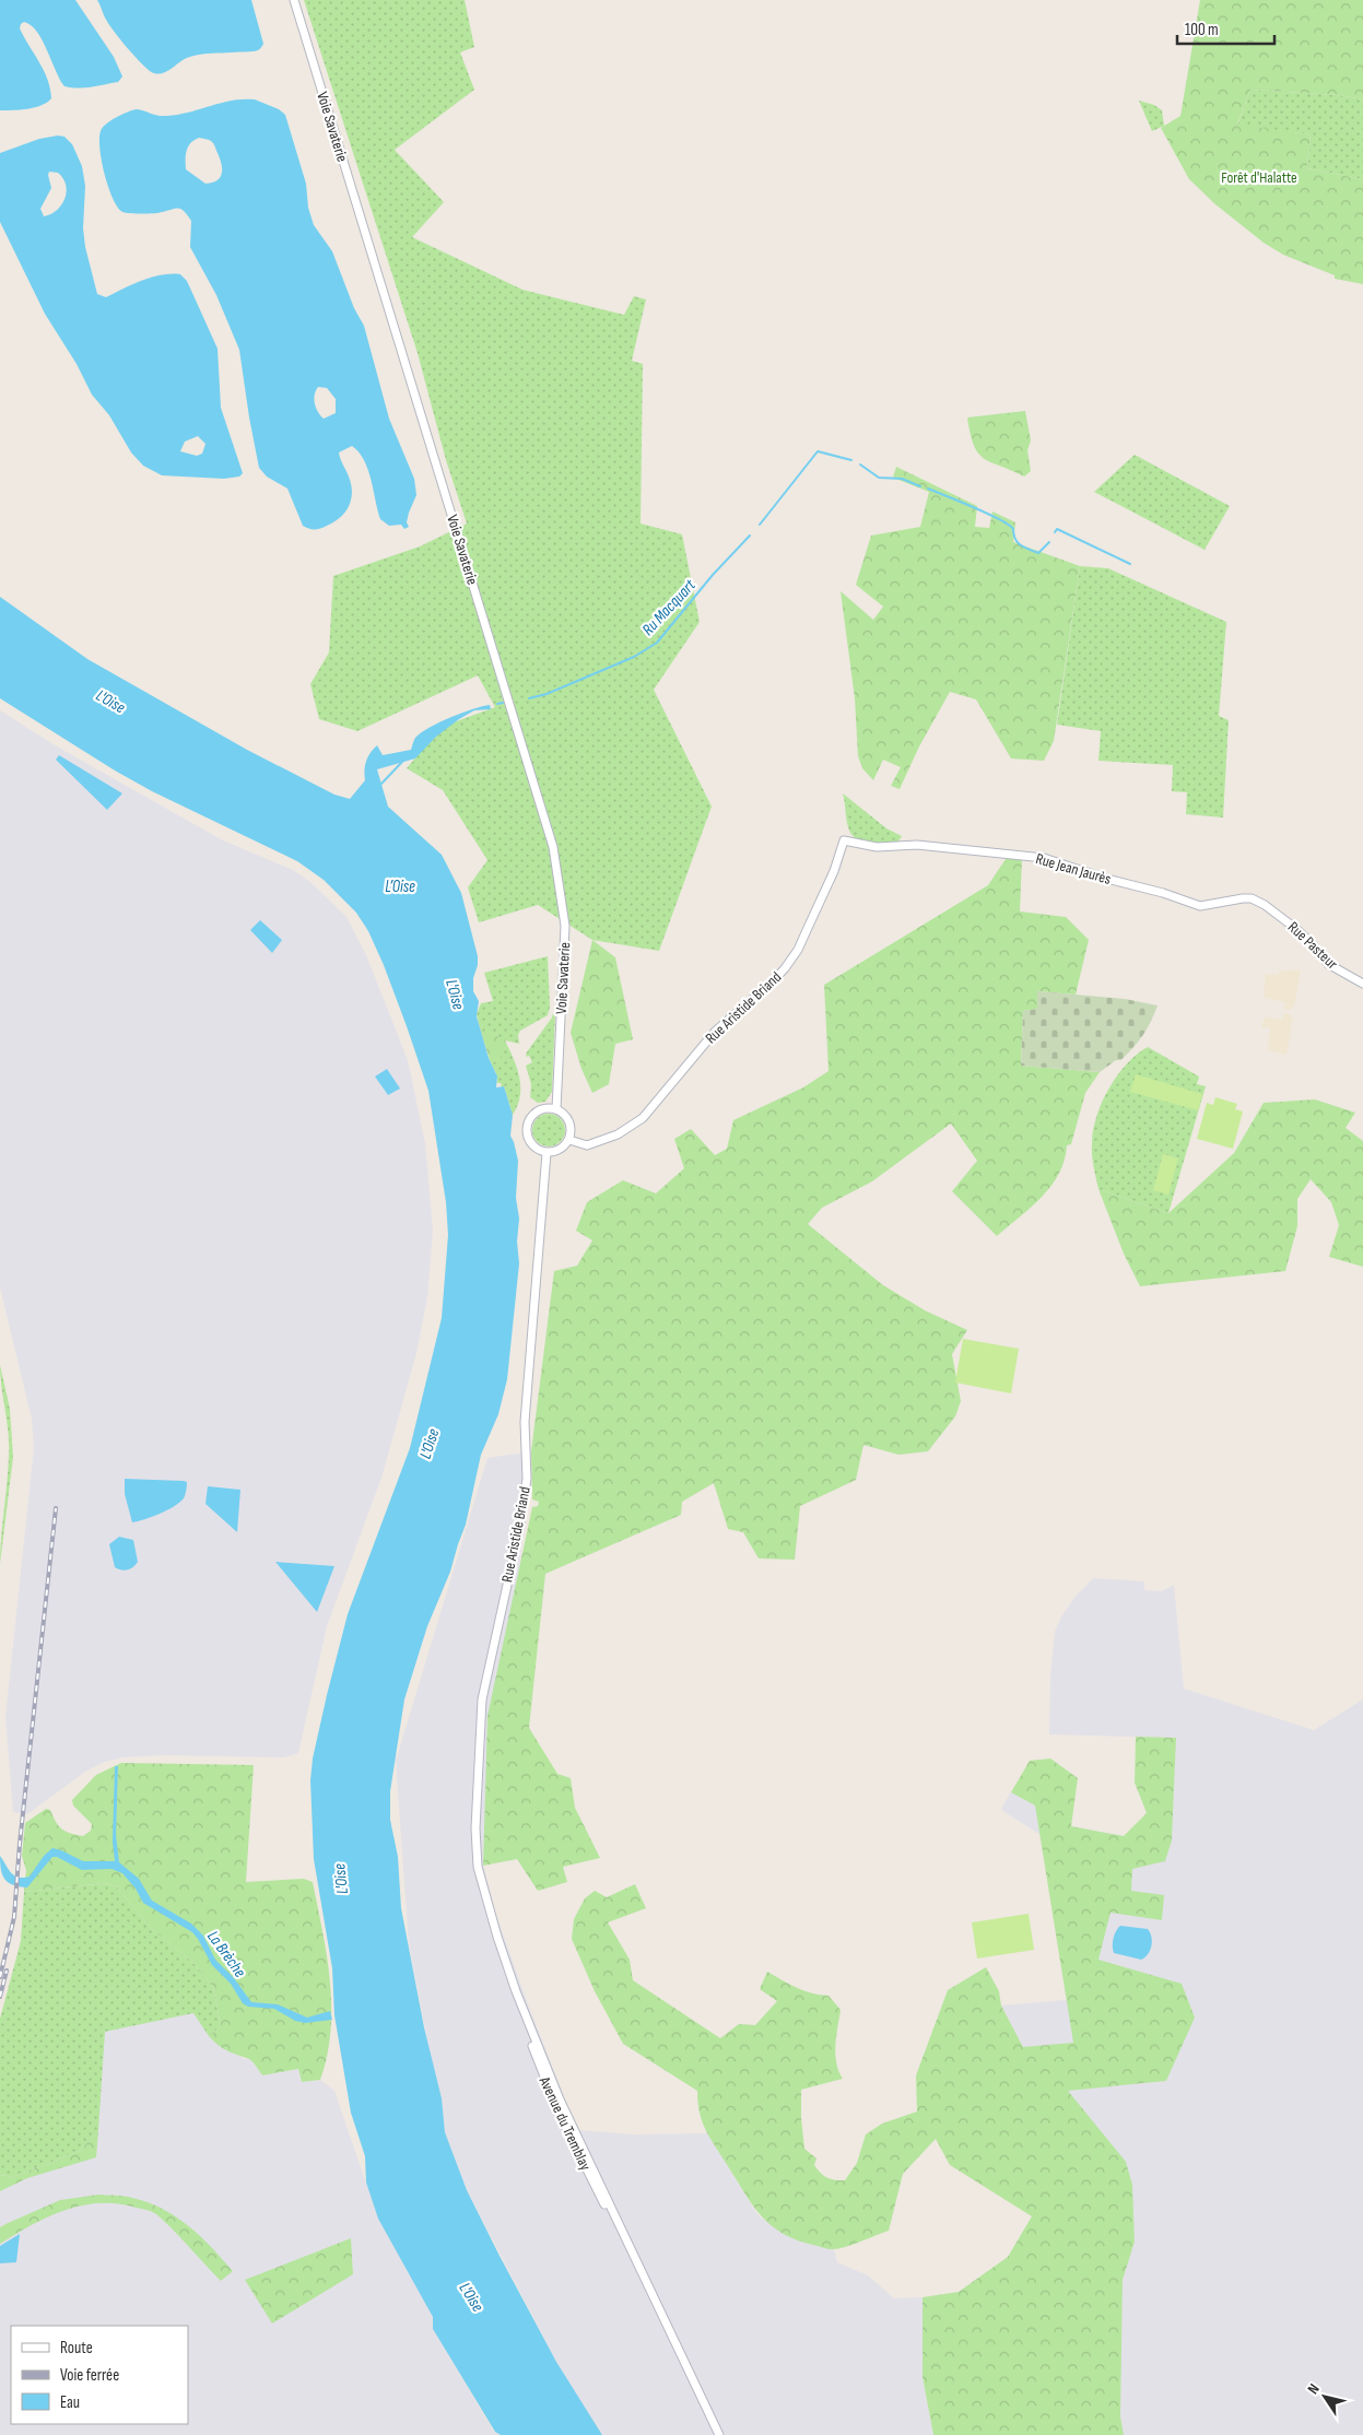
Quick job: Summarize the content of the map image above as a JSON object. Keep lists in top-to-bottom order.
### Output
{
  "streets": {
    "main road": [
      "Voie Savaterie",
      "Rue Jean Jaurès",
      "Rue Pasteur",
      "Rue Aristide Briand",
      "Avenue du Tremblay"
    ]
  },
  "crossings": [
    ["Voie Savaterie", "Rue Aristide Briand"],
    ["Rue Jean Jaurès", "Rue Pasteur"],
    ["Rue Jean Jaurès", "Rue Aristide Briand"],
    ["Rue Aristide Briand", "Avenue du Tremblay"]
  ],
  "water": [
    "Ru Macquart",
    "L'Oise",
    "L’Oise",
    "La Brèche"
  ],
  "parks": ["Forêt d'Halatte"],
  "legend": ["Route", "Voie ferrée", "Eau"],
  "scale_bar": "100 m",
  "north": "top left"
}
